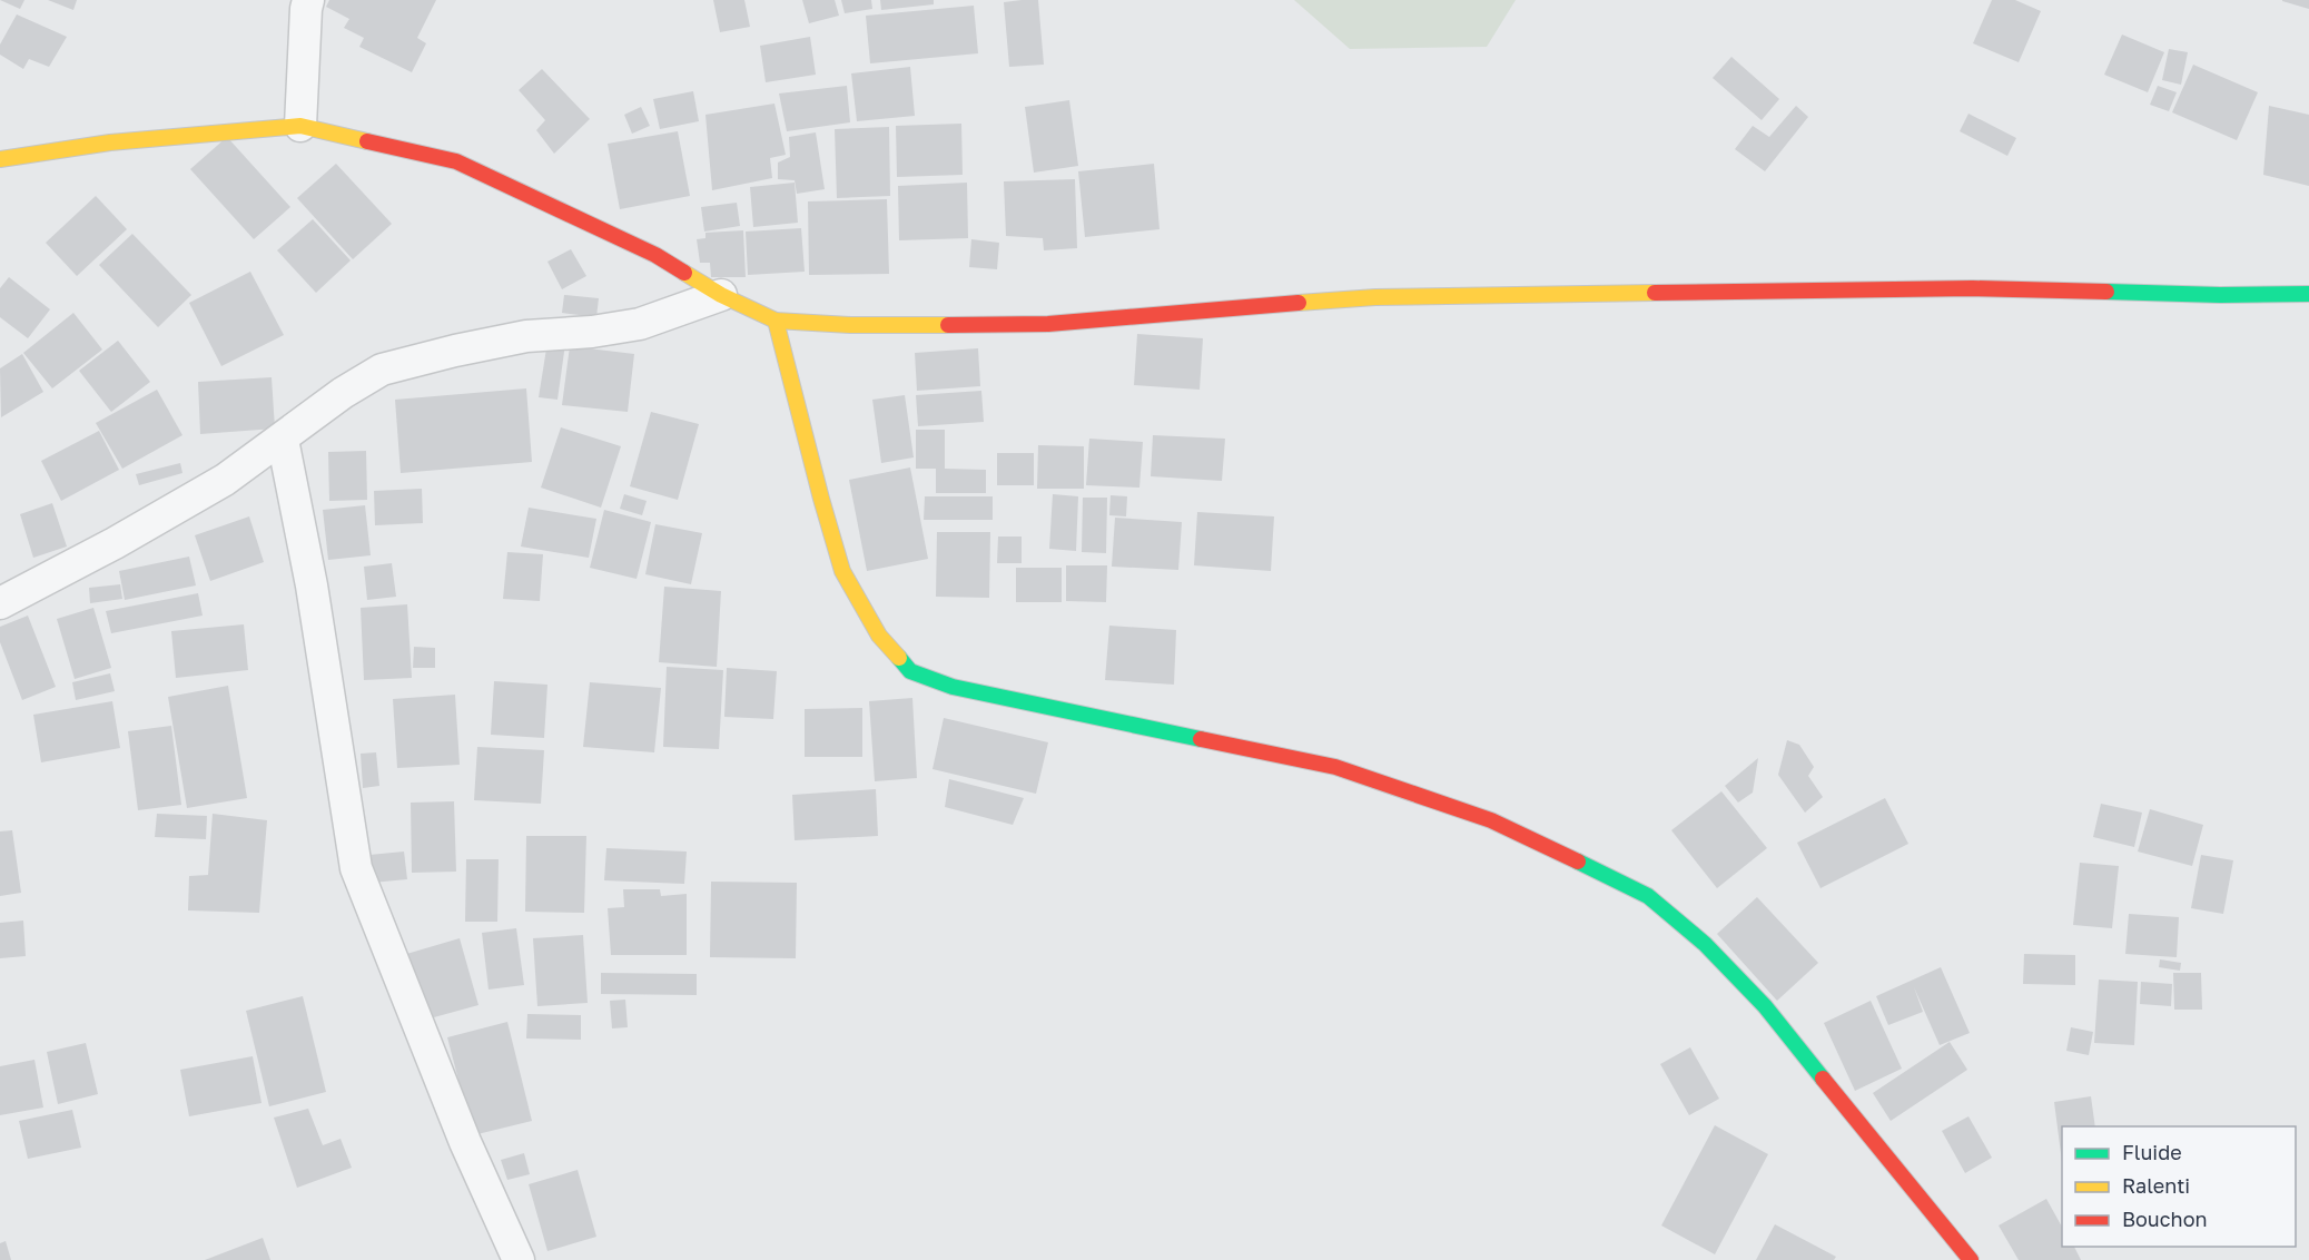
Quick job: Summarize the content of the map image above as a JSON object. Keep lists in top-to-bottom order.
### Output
{
  "legend": ["Fluide", "Ralenti", "Bouchon"]
}
